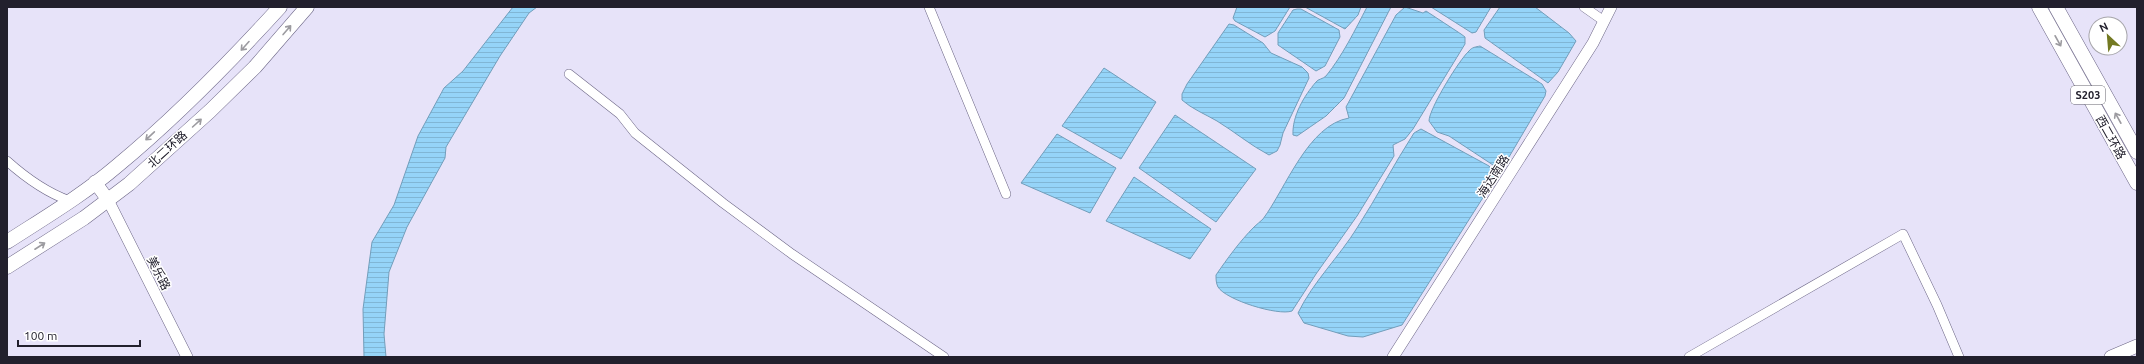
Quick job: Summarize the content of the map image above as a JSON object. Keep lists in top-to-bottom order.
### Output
{
  "streets": {
    "main road": ["S203", "西二环路", "北二环路"],
    "street": ["海达南路", "美乐路"]
  },
  "crossings": [
    ["北二环路", "美乐路"]
  ],
  "scale_bar": "100 m",
  "north": "top left"
}
